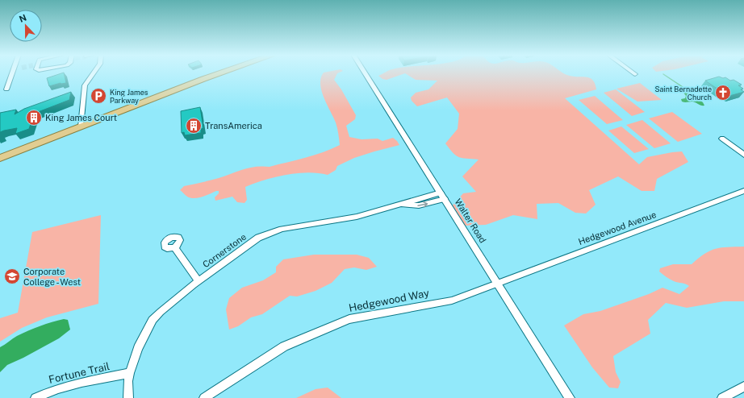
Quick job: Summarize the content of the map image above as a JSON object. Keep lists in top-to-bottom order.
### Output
{
  "streets": {
    "street": [
      "Walter Road",
      "Hedgewood Avenue",
      "Cornerstone",
      "Hedgewood Way",
      "Fortune Trail"
    ]
  },
  "crossings": [
    ["Walter Road", "Hedgewood Avenue"],
    ["Walter Road", "Cornerstone"],
    ["Walter Road", "Hedgewood Way"],
    ["Hedgewood Avenue", "Hedgewood Way"],
    ["Cornerstone", "Fortune Trail"]
  ],
  "places": {
    "church": ["Saint Bernadette Church"],
    "parking": ["King James Parkway"],
    "building": ["King James Court", "TransAmerica"],
    "school or university": ["Corporate College - West"]
  },
  "north": "top"
}
